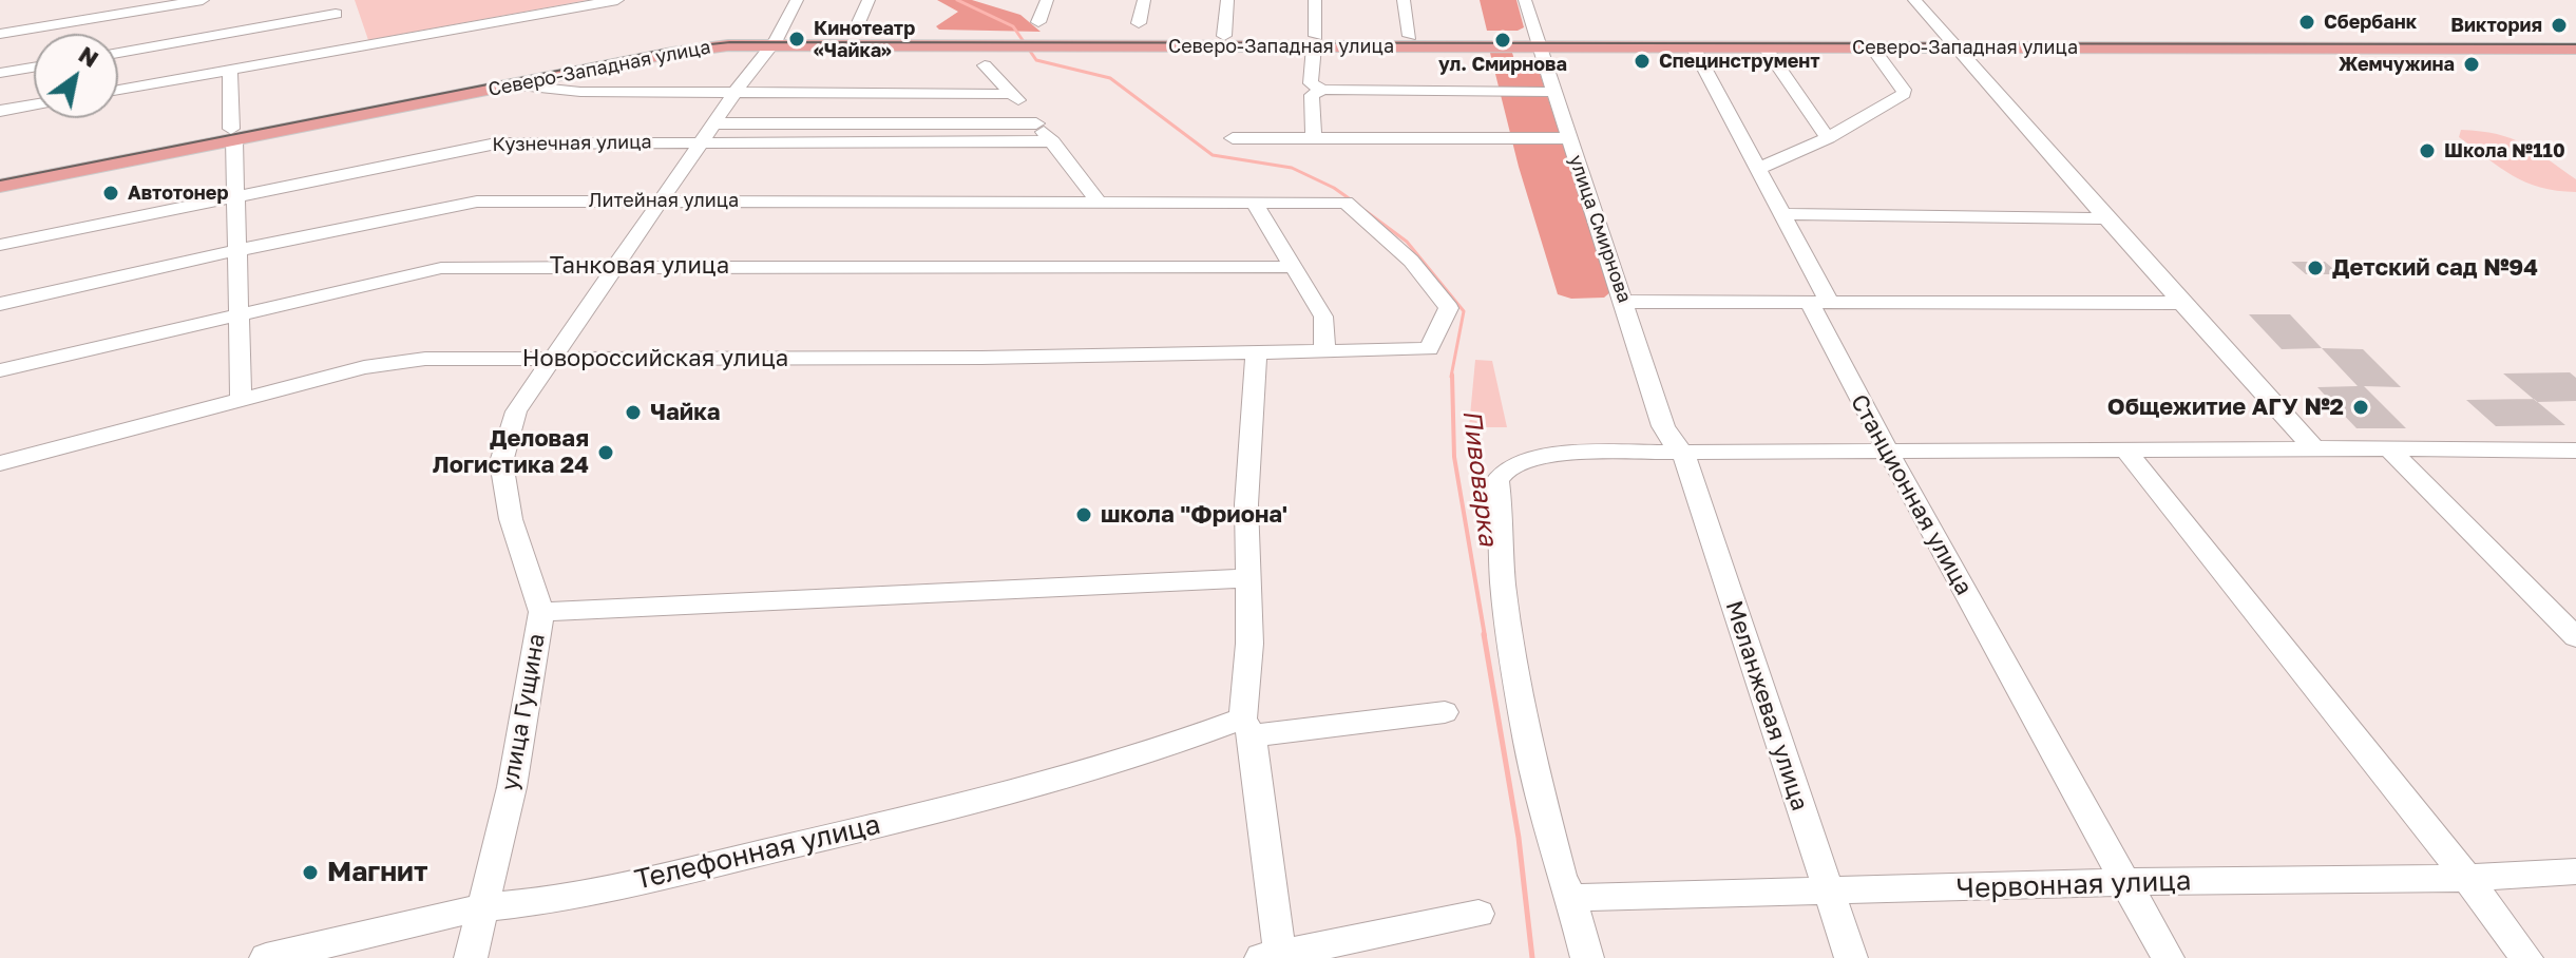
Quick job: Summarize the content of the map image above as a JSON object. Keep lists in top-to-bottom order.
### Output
{
  "streets": {
    "main road": ["Северо-Западная улица"],
    "street": [
      "Кузнечная улица",
      "Литейная улица",
      "улица Смирнова",
      "Танковая улица",
      "Новороссийская улица",
      "Станционная улица",
      "Меланжевая улица",
      "улица Гущина",
      "Телефонная улица",
      "Червонная улица"
    ]
  },
  "crossings": [
    ["Северо-Западная улица", "улица Смирнова"],
    ["Северо-Западная улица", "Станционная улица"],
    ["Северо-Западная улица", "улица Гущина"],
    ["Кузнечная улица", "улица Гущина"],
    ["Литейная улица", "Новороссийская улица"],
    ["Литейная улица", "улица Гущина"],
    ["улица Смирнова", "Меланжевая улица"],
    ["Танковая улица", "улица Гущина"],
    ["Новороссийская улица", "улица Гущина"],
    ["Станционная улица", "Червонная улица"],
    ["Меланжевая улица", "Червонная улица"],
    ["улица Гущина", "Телефонная улица"]
  ],
  "water": ["Пивоварка"],
  "places": [
    "Сбербанк",
    "Виктория",
    "Кинотеатр «Чайка»",
    "ул. Смирнова",
    "Специнструмент",
    "Жемчужина",
    "Школа №110",
    "Автотонер",
    "Детский сад №94",
    "Общежитие АГУ №2",
    "Чайка",
    "Деловая Логистика 24",
    "школа \"Фриона'",
    "Магнит"
  ],
  "north": "top right"
}
